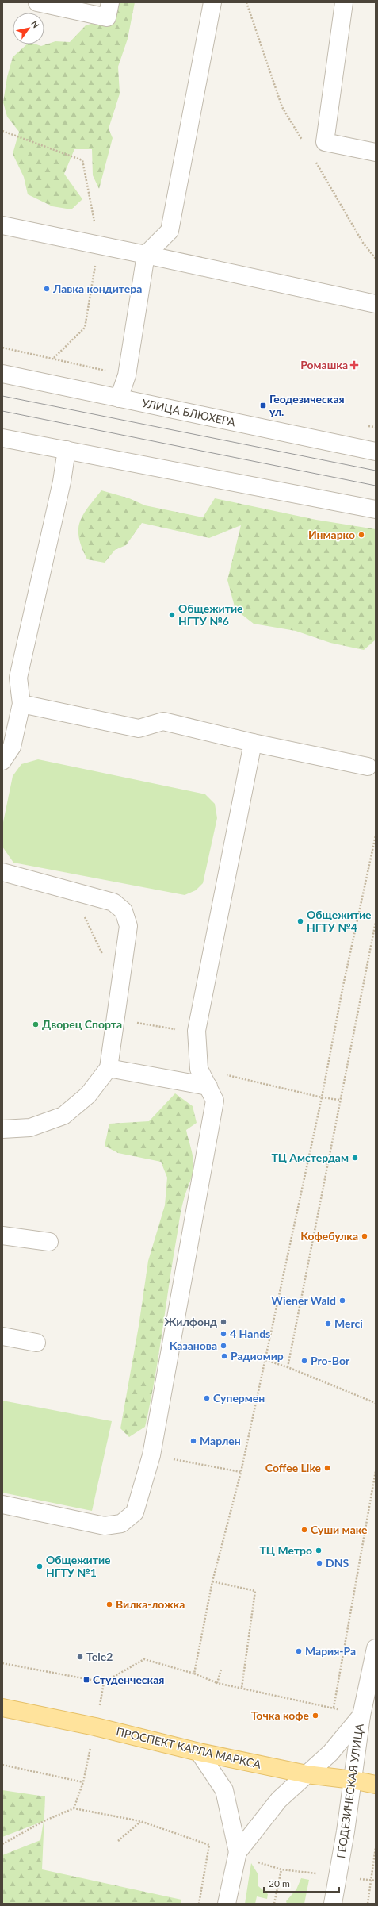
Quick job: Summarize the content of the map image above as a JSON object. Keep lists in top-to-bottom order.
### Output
{
  "streets": {
    "main road": ["ПРОСПЕКТ КАРЛА МАРКСА"],
    "street": ["УЛИЦА БЛЮХЕРА", "ГЕОДЕЗИЧЕСКАЯ УЛИЦА"]
  },
  "crossings": [
    ["ПРОСПЕКТ КАРЛА МАРКСА", "ГЕОДЕЗИЧЕСКАЯ УЛИЦА"]
  ],
  "places": {
    "other": [
      "Лавка кондитера",
      "Инмарко",
      "Общежитие НГТУ №6",
      "Общежитие НГТУ №4",
      "Дворец Спорта",
      "ТЦ Амстердам",
      "Кофебулка",
      "Wiener Wald",
      "Жилфонд",
      "Merci",
      "4 Hands",
      "Казанова",
      "Радиомир",
      "Pro-Bor",
      "Супермен",
      "Марлен",
      "Coffee Like",
      "Суши маке",
      "ТЦ Метро",
      "DNS",
      "Общежитие НГТУ №1",
      "Вилка-ложка",
      "Мария-Ра",
      "Tele2",
      "Точка кофе"
    ],
    "health": ["Ромашка"],
    "transit": ["Геодезическая ул.", "Студенческая"]
  },
  "scale_bar": "20 m",
  "north": "top right"
}
